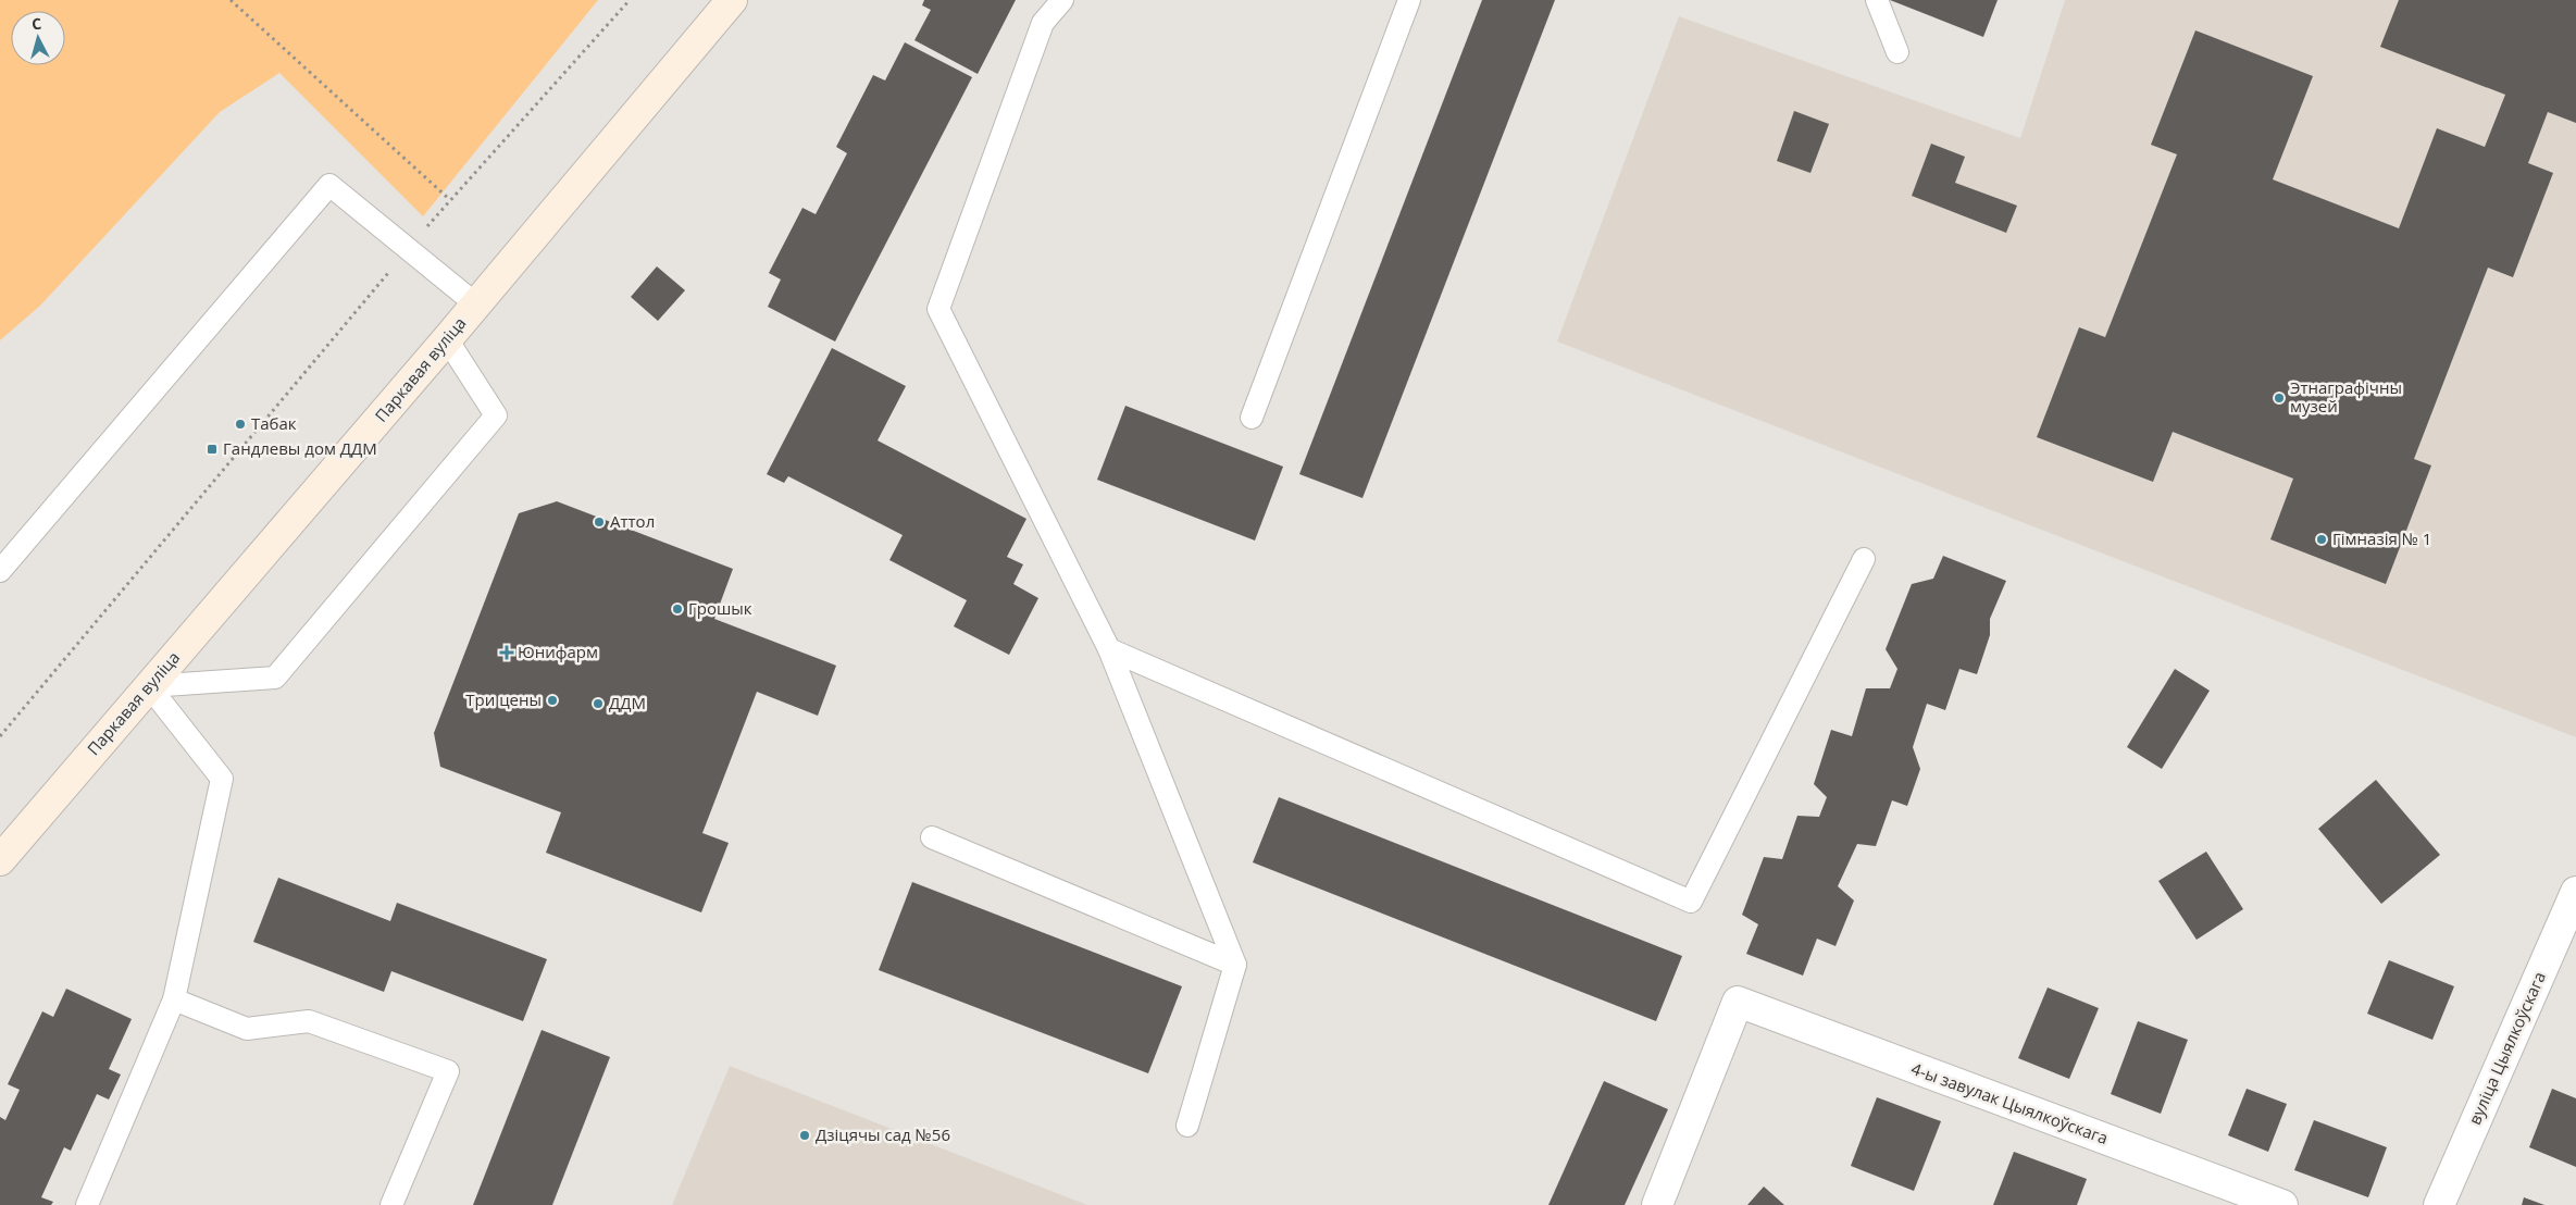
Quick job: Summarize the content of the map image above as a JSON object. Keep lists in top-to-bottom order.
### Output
{
  "streets": {
    "main road": ["Паркавая вуліца"],
    "street": ["вуліца Цыялкоўскага", "4-ы завулак Цыялкоўскага"]
  },
  "places": {
    "other": [
      "Этнаграфічны музей",
      "Табак",
      "Аттол",
      "Гімназія № 1",
      "Грошык",
      "Три цены",
      "ДДМ",
      "Дзіцячы сад №56"
    ],
    "transit": ["Гандлевы дом ДДМ"],
    "health": ["Юнифарм"]
  },
  "north": "top"
}
